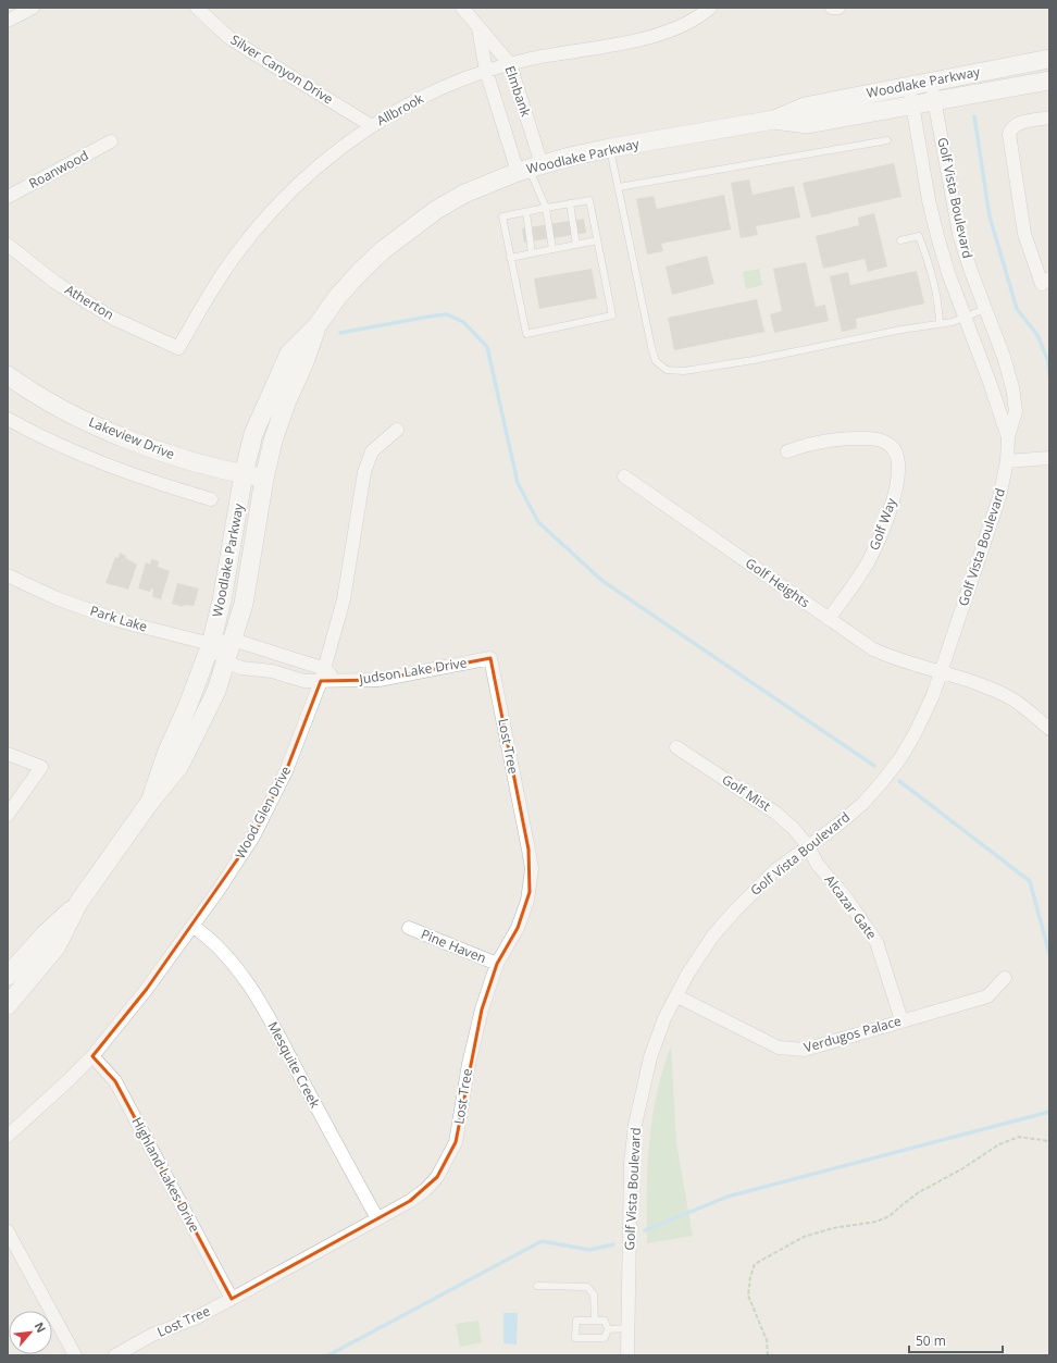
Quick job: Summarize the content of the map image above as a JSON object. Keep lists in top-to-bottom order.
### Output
{
  "streets": {
    "street": [
      "Silver Canyon Drive",
      "Woodlake Parkway",
      "Elmbank",
      "Allbrook",
      "Roanwood",
      "Golf Vista Boulevard",
      "Atherton",
      "Lakeview Drive",
      "Golf Way",
      "Golf Heights",
      "Park Lake",
      "Judson Lake Drive",
      "Lost Tree",
      "Golf Mist",
      "Wood Glen Drive",
      "Alcazar Gate",
      "Pine Haven",
      "Verdugos Palace",
      "Mesquite Creek",
      "Highland Lakes Drive"
    ]
  },
  "crossings": [
    ["Silver Canyon Drive", "Allbrook"],
    ["Woodlake Parkway", "Elmbank"],
    ["Woodlake Parkway", "Golf Vista Boulevard"],
    ["Woodlake Parkway", "Lakeview Drive"],
    ["Woodlake Parkway", "Park Lake"],
    ["Woodlake Parkway", "Judson Lake Drive"],
    ["Elmbank", "Allbrook"],
    ["Allbrook", "Atherton"],
    ["Golf Vista Boulevard", "Golf Heights"],
    ["Golf Vista Boulevard", "Golf Mist"],
    ["Golf Vista Boulevard", "Alcazar Gate"],
    ["Golf Vista Boulevard", "Verdugos Palace"],
    ["Golf Way", "Golf Heights"],
    ["Park Lake", "Judson Lake Drive"],
    ["Judson Lake Drive", "Lost Tree"],
    ["Judson Lake Drive", "Wood Glen Drive"],
    ["Lost Tree", "Pine Haven"],
    ["Lost Tree", "Mesquite Creek"],
    ["Lost Tree", "Highland Lakes Drive"],
    ["Golf Mist", "Alcazar Gate"],
    ["Wood Glen Drive", "Mesquite Creek"],
    ["Wood Glen Drive", "Highland Lakes Drive"],
    ["Alcazar Gate", "Verdugos Palace"]
  ],
  "scale_bar": "50 m",
  "north": "top right"
}
